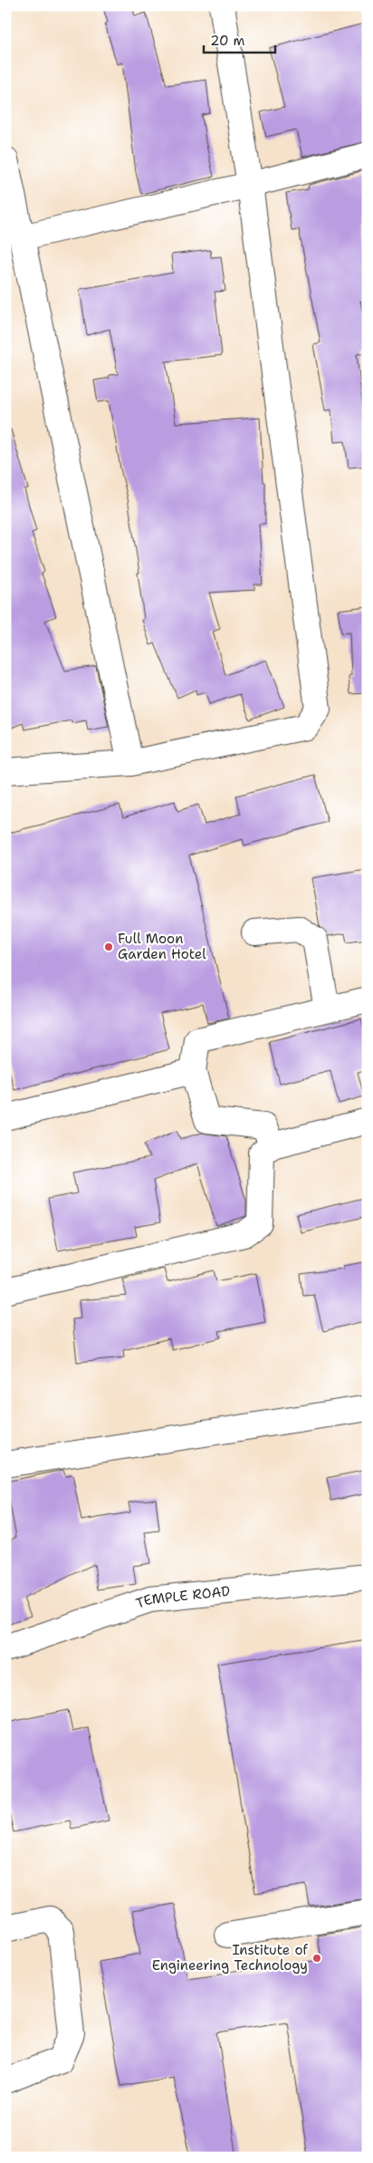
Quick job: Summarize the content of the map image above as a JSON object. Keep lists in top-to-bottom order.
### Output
{
  "streets": {
    "street": ["TEMPLE ROAD"]
  },
  "places": ["Full Moon Garden Hotel", "Institute of Engineering Technology"],
  "scale_bar": "20 m"
}
